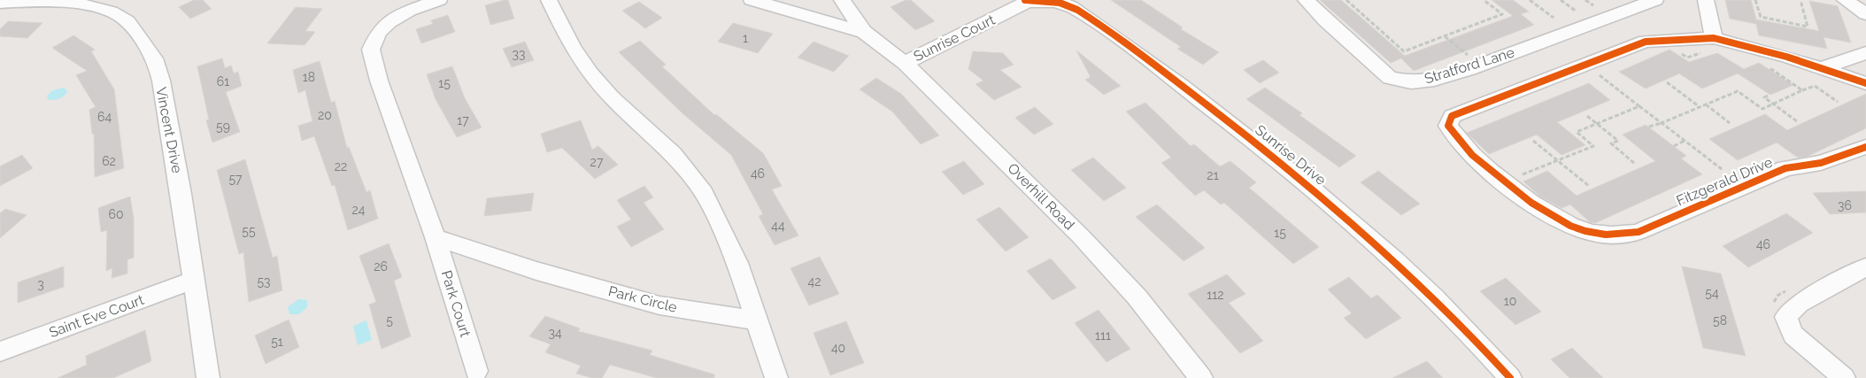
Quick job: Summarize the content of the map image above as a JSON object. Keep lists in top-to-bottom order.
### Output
{
  "streets": {
    "street": [
      "Sunrise Court",
      "Stratford Lane",
      "Vincent Drive",
      "Sunrise Drive",
      "Fitzgerald Drive",
      "Overhill Road",
      "Park Circle",
      "Park Court",
      "Saint Eve Court"
    ]
  },
  "crossings": [
    ["Sunrise Court", "Sunrise Drive"],
    ["Sunrise Court", "Overhill Road"],
    ["Vincent Drive", "Saint Eve Court"],
    ["Park Circle", "Park Court"]
  ],
  "house_numbers": [
    "1",
    "33",
    "18",
    "61",
    "15",
    "20",
    "64",
    "17",
    "59",
    "62",
    "27",
    "22",
    "46",
    "21",
    "57",
    "36",
    "24",
    "60",
    "44",
    "55",
    "15",
    "46",
    "26",
    "53",
    "42",
    "3",
    "54",
    "112",
    "10",
    "5",
    "58",
    "34",
    "111",
    "51",
    "40"
  ]
}
